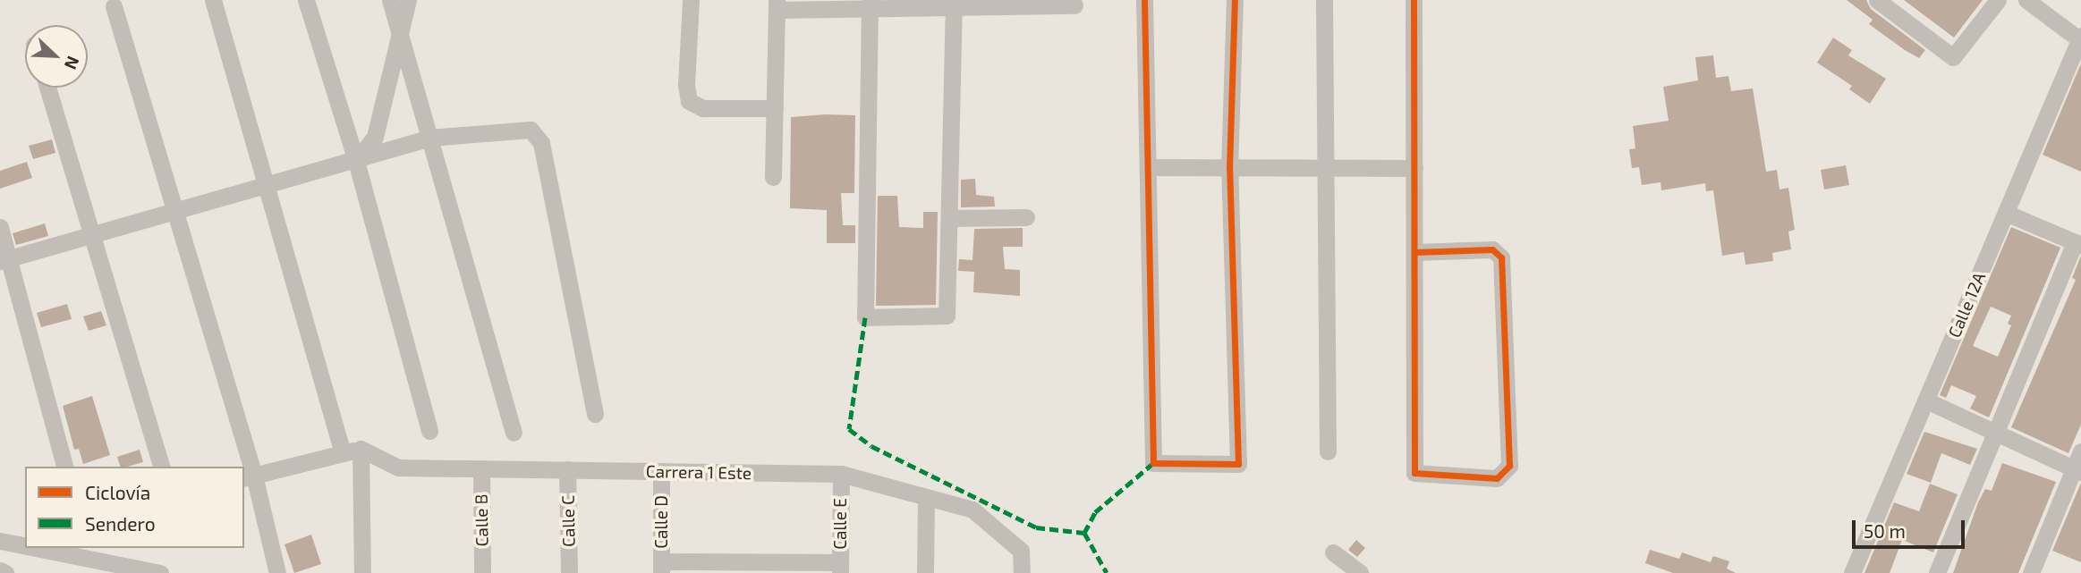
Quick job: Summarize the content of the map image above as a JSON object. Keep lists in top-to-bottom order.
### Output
{
  "streets": {
    "street": [
      "Calle 12A",
      "Carrera 1 Este",
      "Calle B",
      "Calle C",
      "Calle D",
      "Calle E"
    ]
  },
  "crossings": [
    ["Carrera 1 Este", "Calle B"],
    ["Carrera 1 Este", "Calle C"],
    ["Carrera 1 Este", "Calle D"],
    ["Carrera 1 Este", "Calle E"]
  ],
  "legend": ["Ciclovía", "Sendero"],
  "scale_bar": "50 m",
  "north": "bottom right"
}
